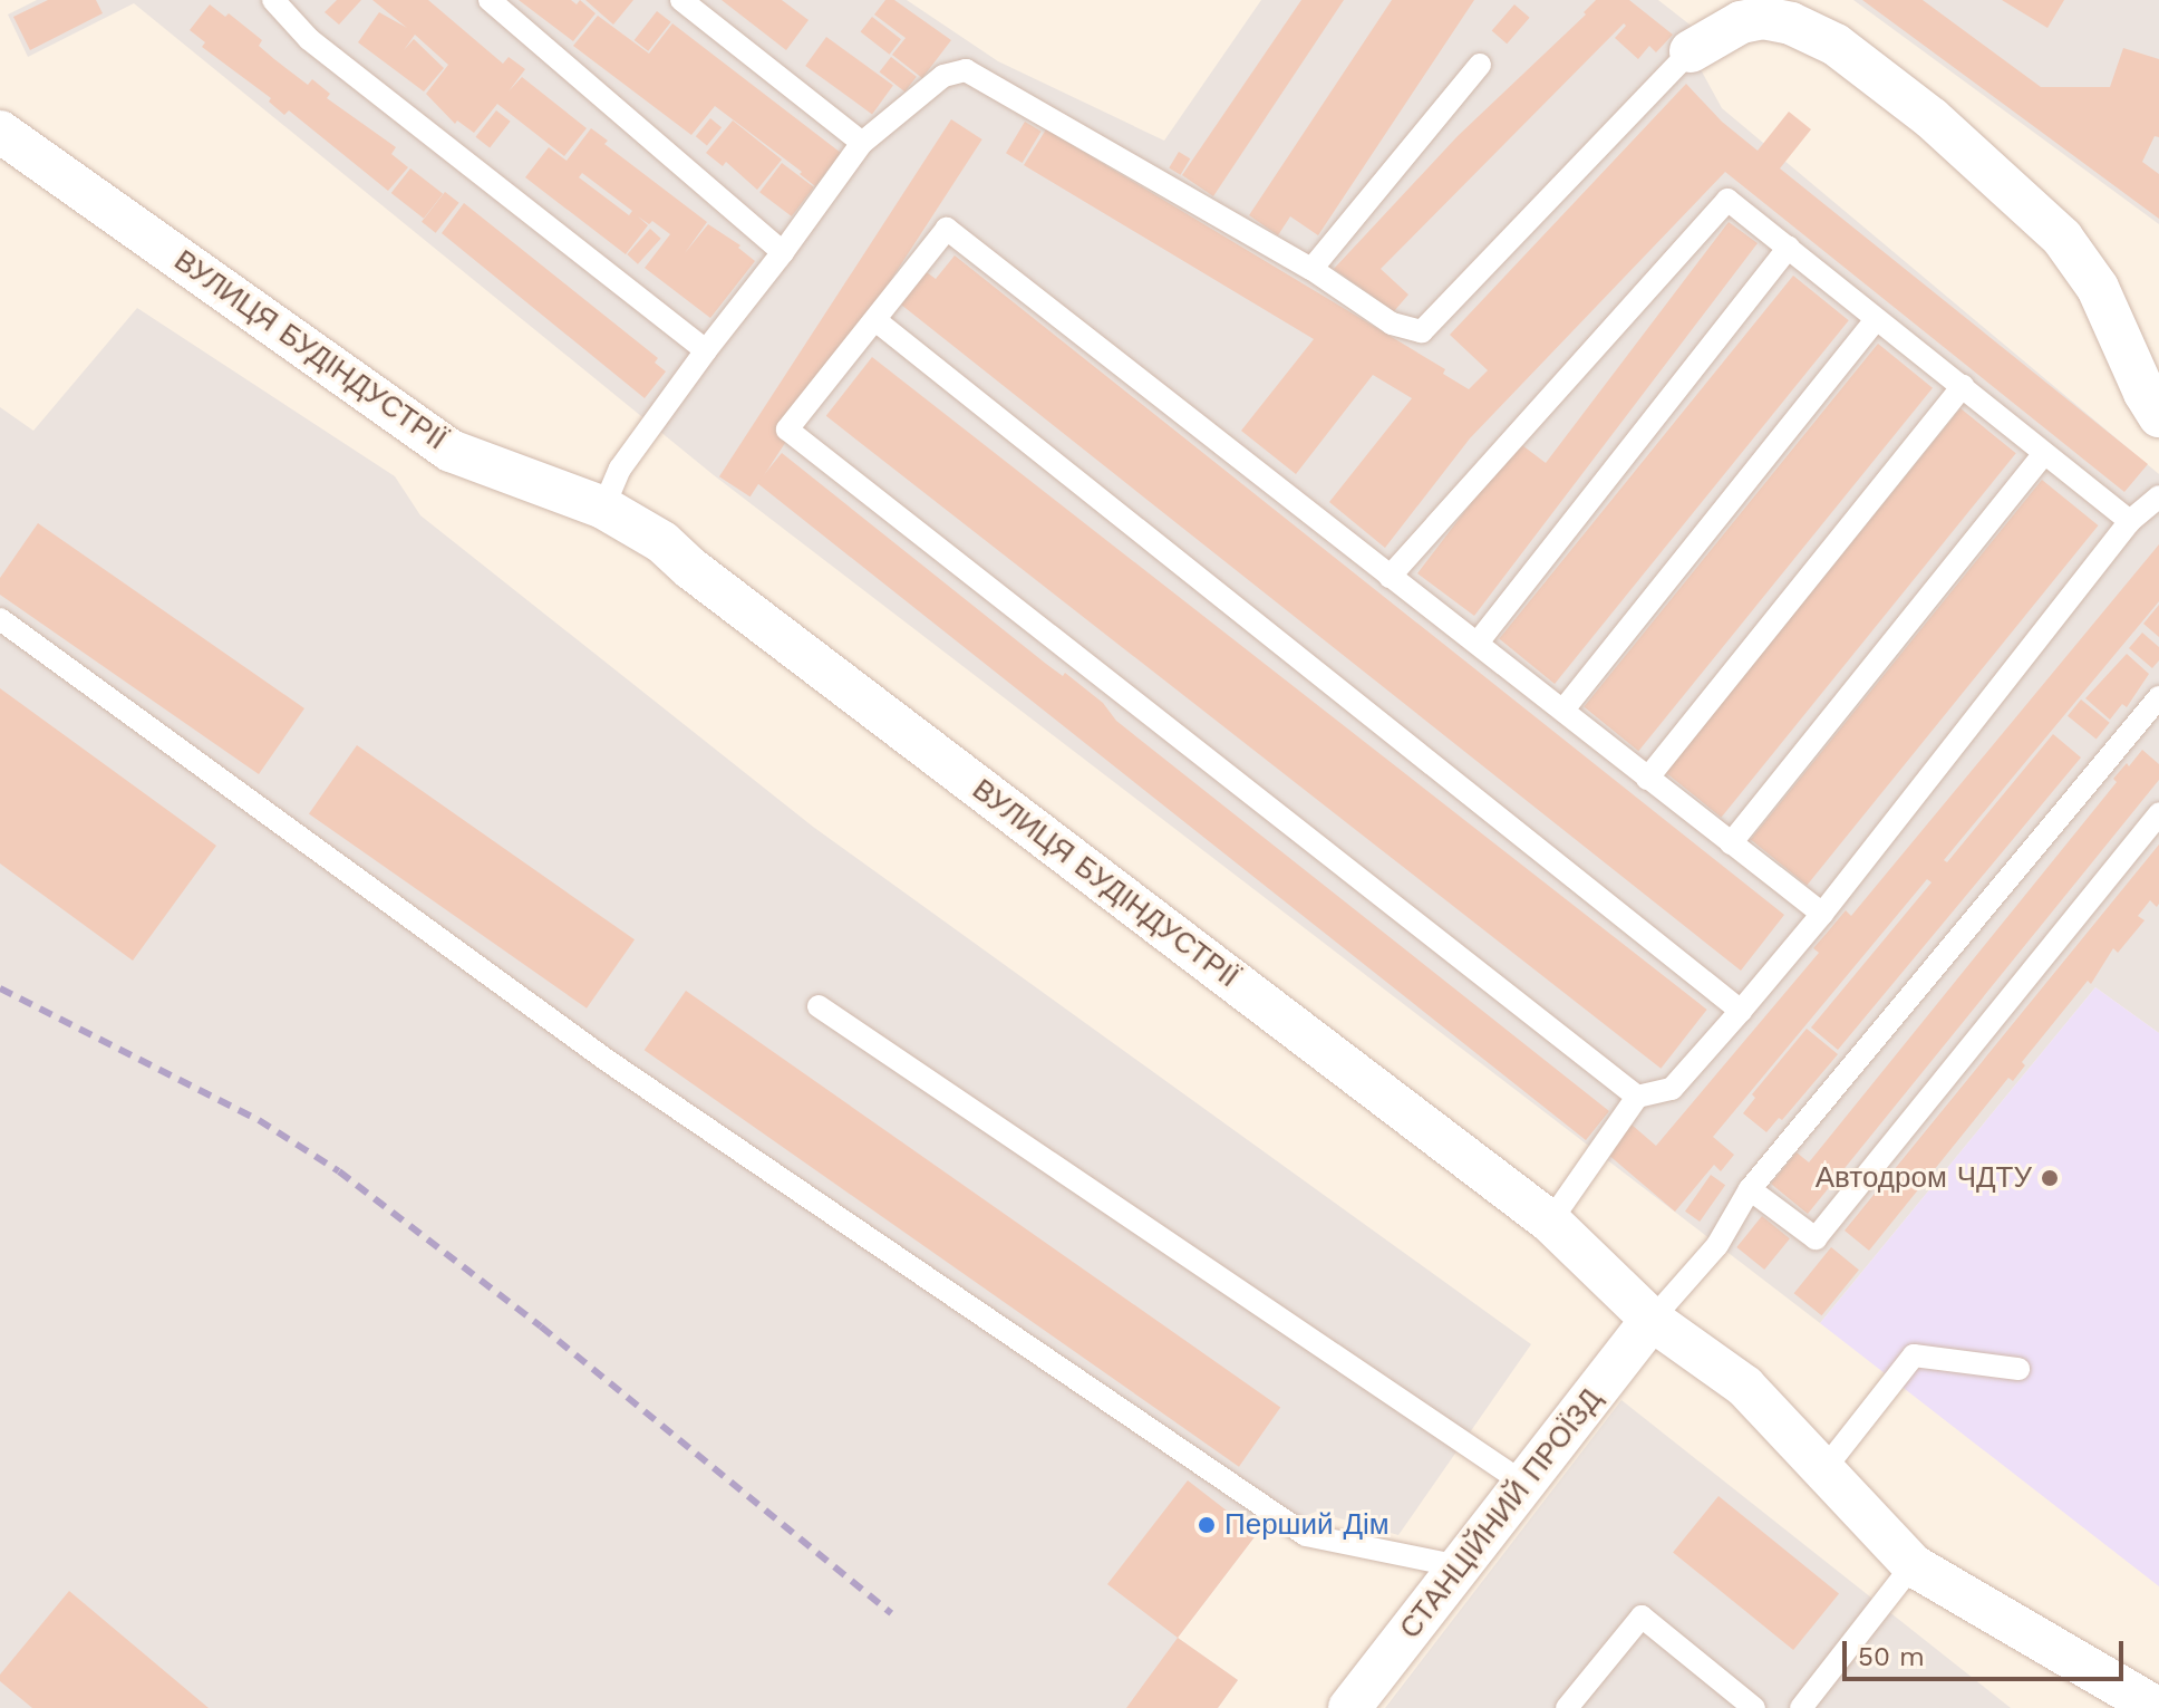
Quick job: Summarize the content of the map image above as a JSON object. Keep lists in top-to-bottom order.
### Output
{
  "streets": {
    "street": ["ВУЛИЦЯ БУДІНДУСТРІЇ", "СТАНЦІЙНИЙ ПРОЇЗД"]
  },
  "crossings": [
    ["ВУЛИЦЯ БУДІНДУСТРІЇ", "СТАНЦІЙНИЙ ПРОЇЗД"]
  ],
  "places": ["Автодром ЧДТУ", "Перший Дім"],
  "scale_bar": "50 m"
}
